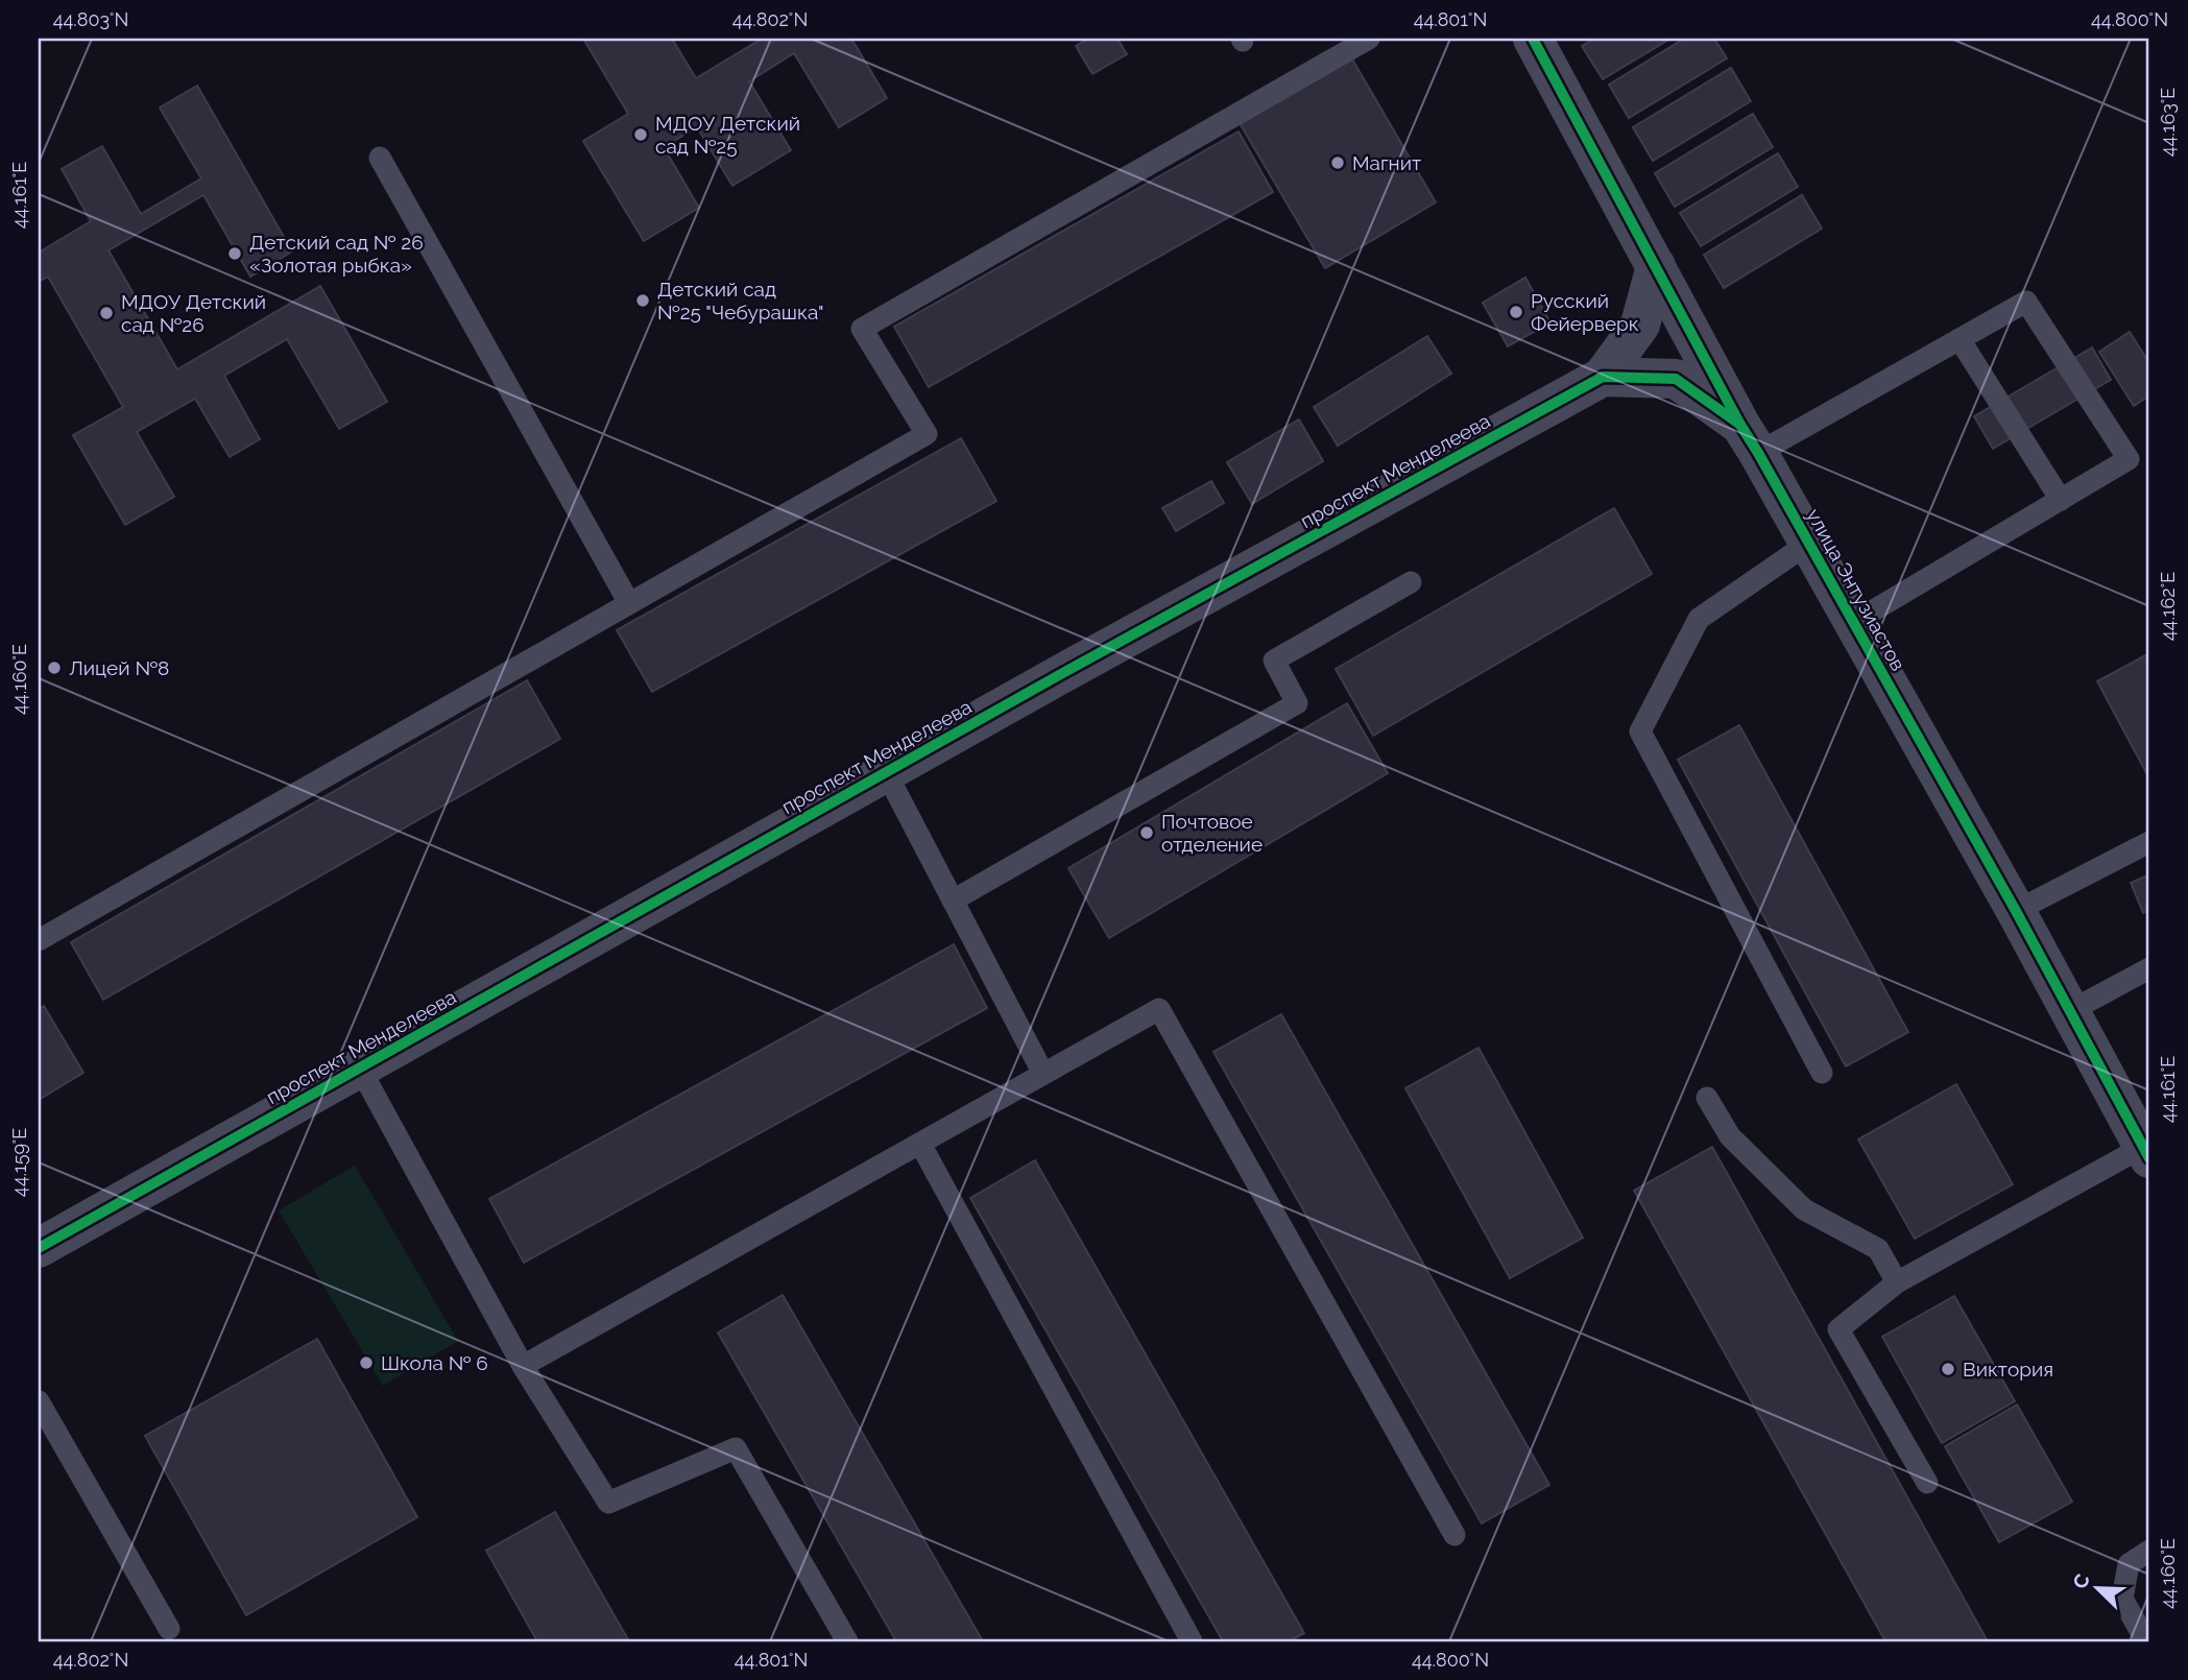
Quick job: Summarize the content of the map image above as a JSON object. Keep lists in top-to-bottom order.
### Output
{
  "streets": {
    "street": ["проспект Менделеева", "улица Энтузиастов"]
  },
  "crossings": [
    ["проспект Менделеева", "улица Энтузиастов"]
  ],
  "places": [
    "МДОУ Детский сад №25",
    "Магнит",
    "Детский сад № 26 «Золотая рыбка»",
    "Детский сад №25 \"Чебурашка\"",
    "Русский Фейерверк",
    "МДОУ Детский сад №26",
    "Лицей №8",
    "Почтовое отделение",
    "Школа № 6",
    "Виктория"
  ],
  "north": "top left",
  "coordinates": [
    "44.803°N",
    "44.802°N",
    "44.801°N",
    "44.800°N",
    "44.163°E",
    "44.161°E",
    "44.162°E",
    "44.160°E",
    "44.159°E"
  ]
}
